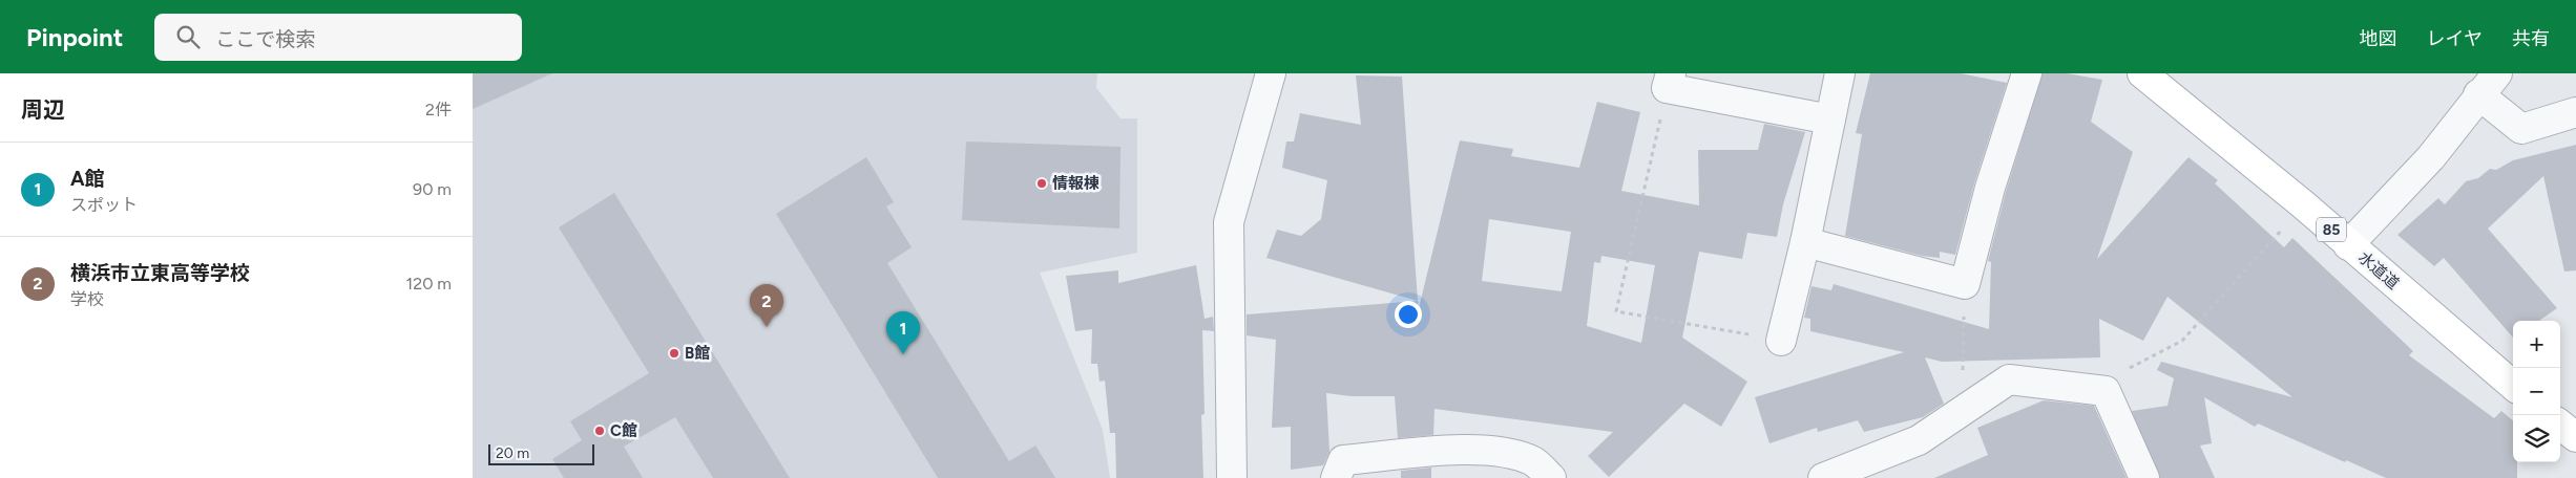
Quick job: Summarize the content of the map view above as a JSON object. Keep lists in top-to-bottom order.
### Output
{
  "streets": {
    "main road": ["85", "水道道"]
  },
  "places": ["情報棟", "B館", "C館"],
  "scale_bar": "20 m",
  "page": {
    "header": "Pinpoint",
    "search": "ここで検索",
    "nav": ["地図", "レイヤ", "共有"],
    "heading": ["周辺", "2件"],
    "list": [
      {
        "mark": "1",
        "name": "A館",
        "note": "スポット",
        "value": "90 m"
      },
      {
        "mark": "2",
        "name": "横浜市立東高等学校",
        "note": "学校",
        "value": "120 m"
      }
    ],
    "pins": ["2", "1"],
    "map_buttons": ["+", "−"],
    "scale": "20 m"
  }
}
